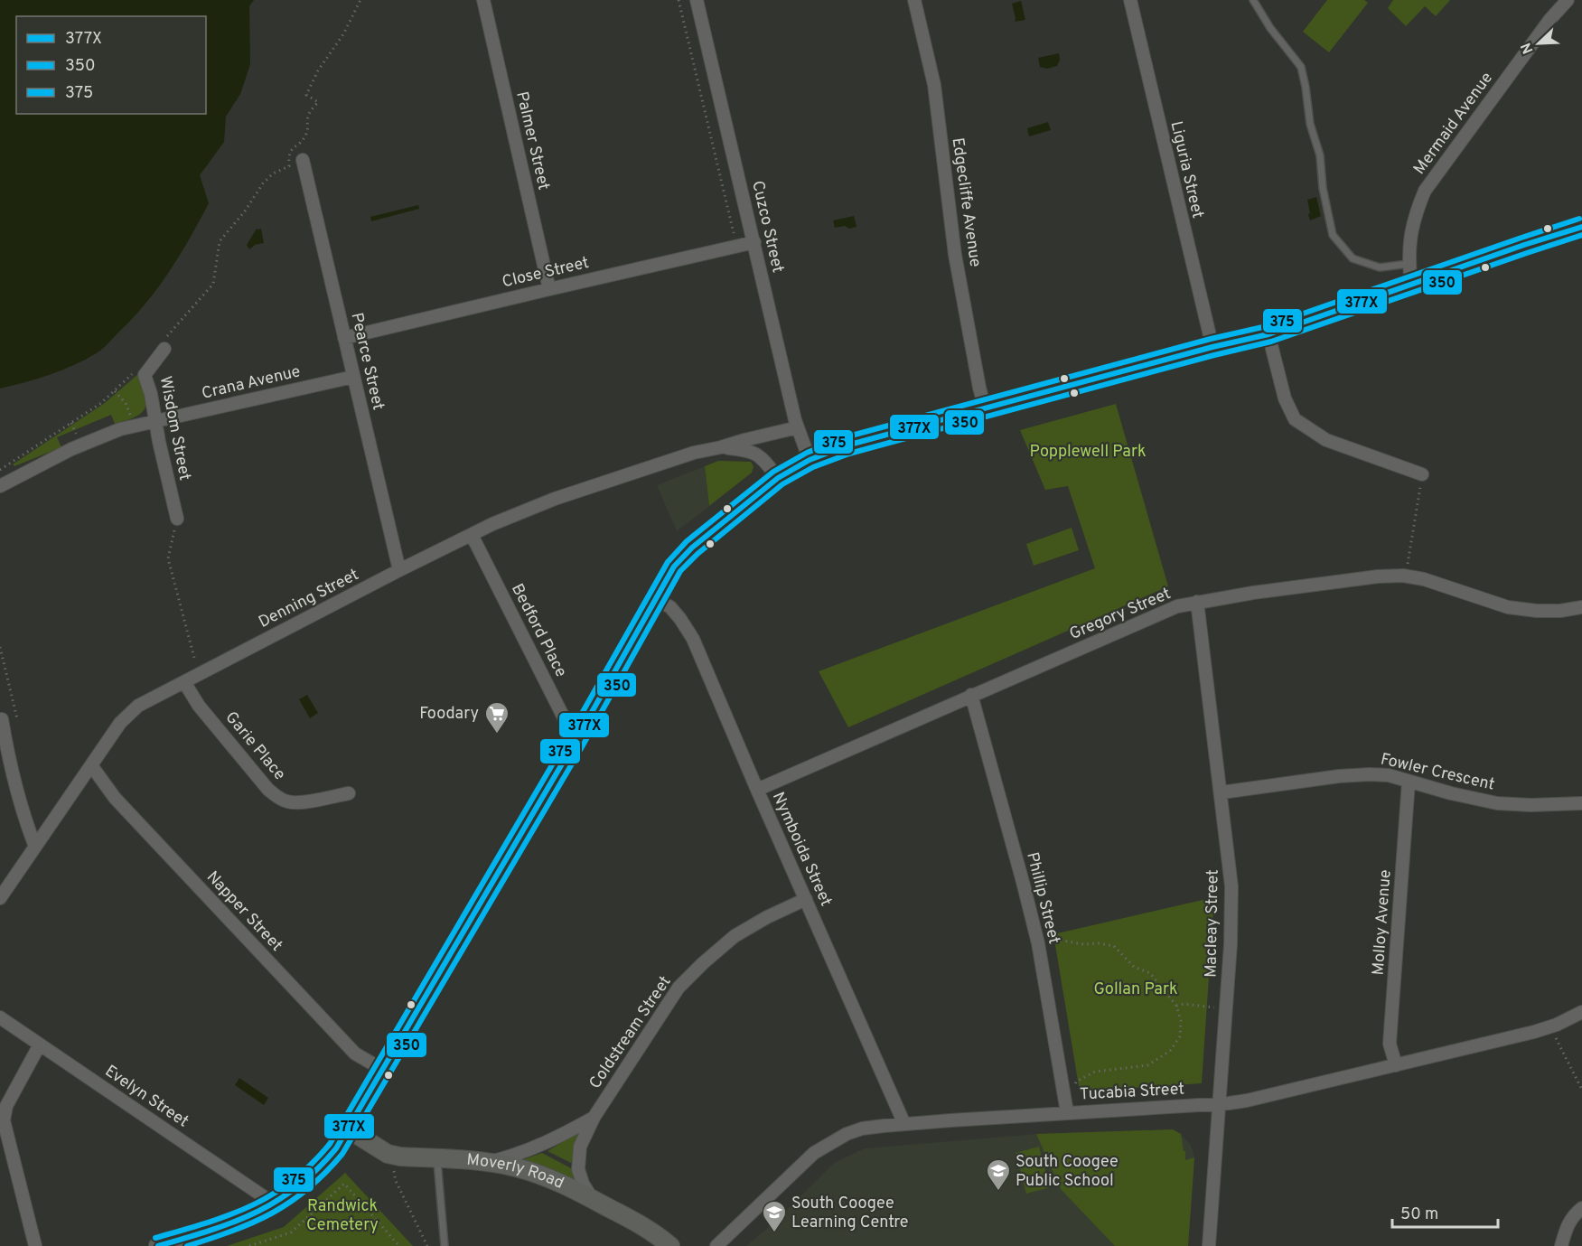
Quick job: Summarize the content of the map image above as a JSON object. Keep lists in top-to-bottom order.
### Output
{
  "streets": {
    "main road": ["Moverly Road"],
    "street": [
      "Mermaid Avenue",
      "Palmer Street",
      "Liguria Street",
      "Edgecliffe Avenue",
      "Cuzco Street",
      "Close Street",
      "Pearce Street",
      "Crana Avenue",
      "Wisdom Street",
      "Denning Street",
      "Gregory Street",
      "Bedford Place",
      "Garie Place",
      "Fowler Crescent",
      "Nymboida Street",
      "Phillip Street",
      "Napper Street",
      "Molloy Avenue",
      "Macleay Street",
      "Coldstream Street",
      "Tucabia Street",
      "Evelyn Street"
    ]
  },
  "crossings": [
    ["Palmer Street", "Close Street"],
    ["Cuzco Street", "Close Street"],
    ["Cuzco Street", "Denning Street"],
    ["Close Street", "Pearce Street"],
    ["Pearce Street", "Crana Avenue"],
    ["Pearce Street", "Denning Street"],
    ["Crana Avenue", "Wisdom Street"],
    ["Denning Street", "Bedford Place"],
    ["Denning Street", "Garie Place"],
    ["Denning Street", "Napper Street"],
    ["Gregory Street", "Nymboida Street"],
    ["Gregory Street", "Phillip Street"],
    ["Gregory Street", "Macleay Street"],
    ["Fowler Crescent", "Molloy Avenue"],
    ["Fowler Crescent", "Macleay Street"],
    ["Nymboida Street", "Coldstream Street"],
    ["Nymboida Street", "Tucabia Street"],
    ["Phillip Street", "Tucabia Street"],
    ["Molloy Avenue", "Tucabia Street"],
    ["Macleay Street", "Tucabia Street"],
    ["Coldstream Street", "Moverly Road"]
  ],
  "parks": ["Popplewell Park", "Gollan Park", "Randwick Cemetery"],
  "places": {
    "supermarket": ["Foodary"],
    "school or university": ["South Coogee Public School", "South Coogee Learning Centre"]
  },
  "lines": ["transit line 375", "transit line 377X", "transit line 350"],
  "legend": ["377X", "350", "375"],
  "scale_bar": "50 m",
  "north": "bottom left"
}
